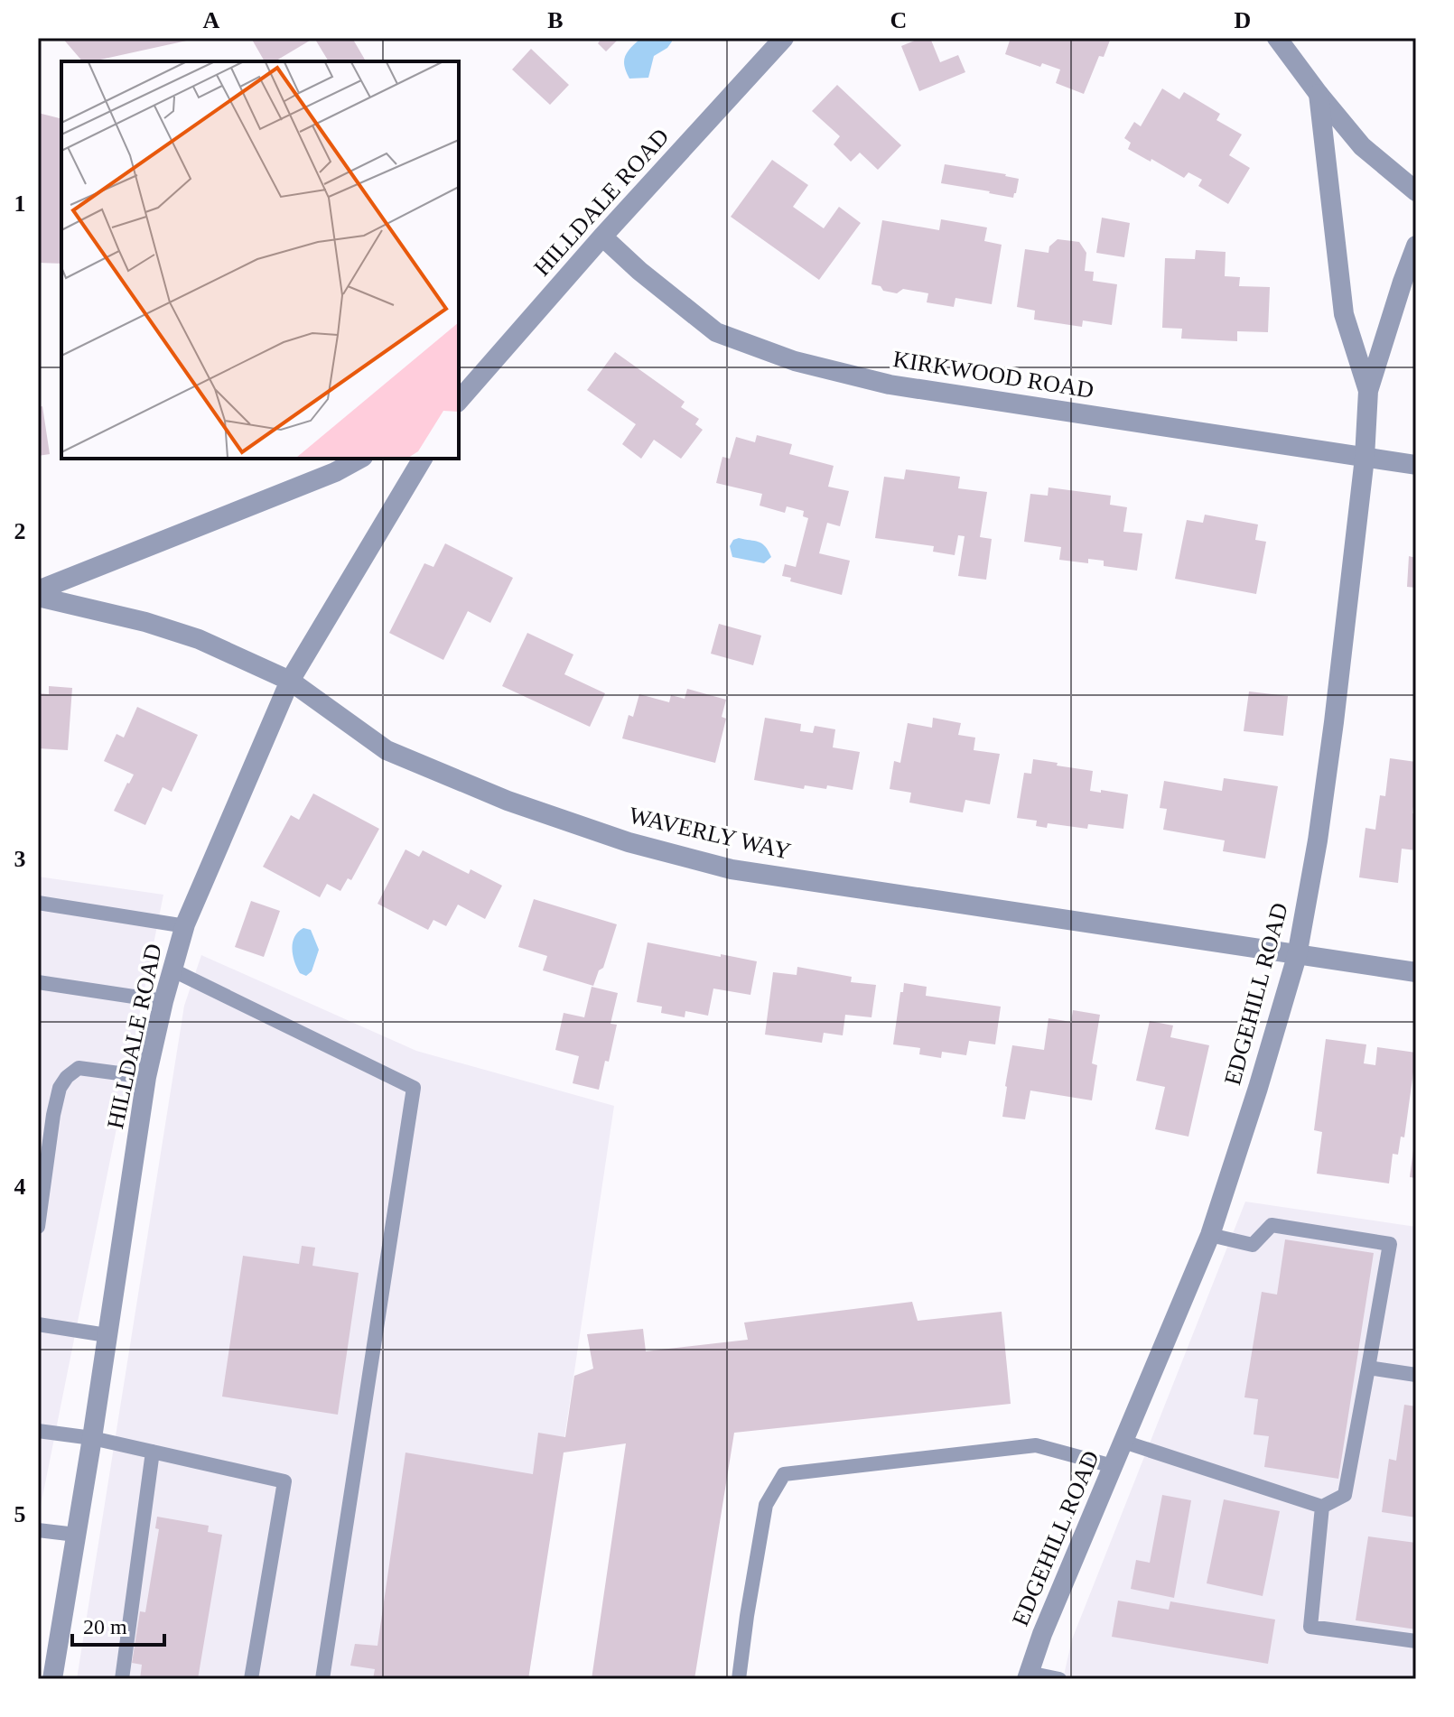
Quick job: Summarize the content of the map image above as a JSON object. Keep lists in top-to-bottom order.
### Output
{
  "streets": {
    "street": [
      "HILLDALE ROAD",
      "KIRKWOOD ROAD",
      "WAVERLY WAY",
      "EDGEHILL ROAD"
    ]
  },
  "crossings": [
    ["HILLDALE ROAD", "KIRKWOOD ROAD"],
    ["HILLDALE ROAD", "WAVERLY WAY"],
    ["KIRKWOOD ROAD", "EDGEHILL ROAD"],
    ["WAVERLY WAY", "EDGEHILL ROAD"]
  ],
  "scale_bar": "20 m",
  "grid": {
    "columns": [
      "A",
      "B",
      "C",
      "D"
    ],
    "rows": [
      "1",
      "2",
      "3",
      "4",
      "5"
    ]
  }
}
